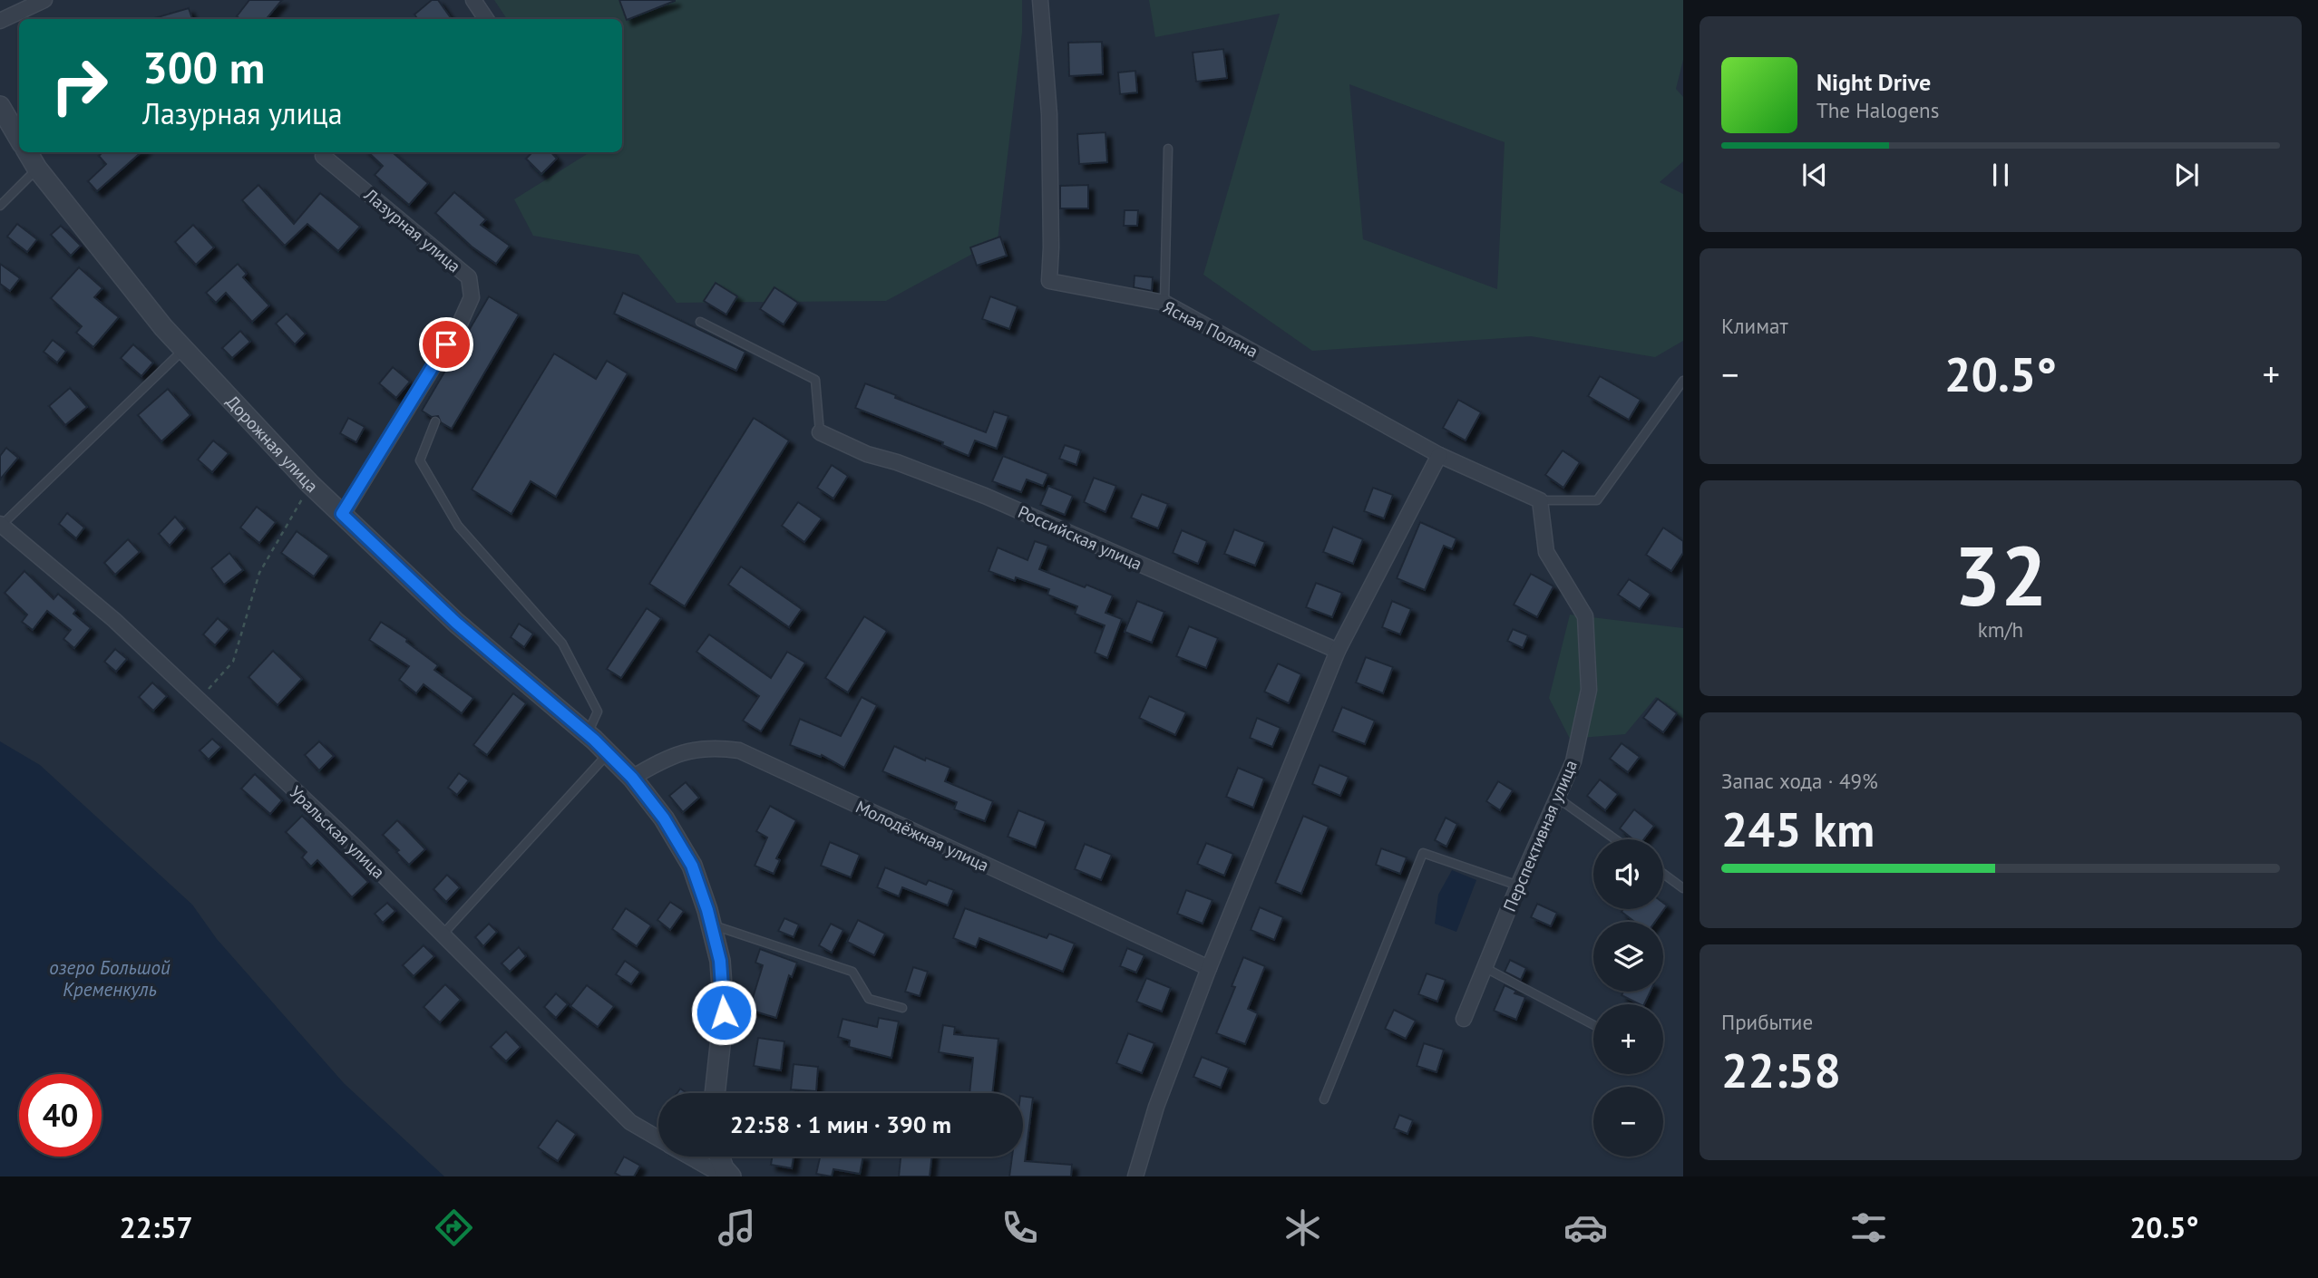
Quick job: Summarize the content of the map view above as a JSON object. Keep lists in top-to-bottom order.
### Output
{
  "streets": {
    "street": [
      "Лазурная улица",
      "Ясная Поляна",
      "Дорожная улица",
      "Российская улица",
      "Уральская улица",
      "Молодёжная улица",
      "Перспективная улица"
    ]
  },
  "crossings": [
    ["Лазурная улица", "Дорожная улица"],
    ["Дорожная улица", "Молодёжная улица"]
  ],
  "water": ["озеро Большой Кременкуль"],
  "page": {
    "turn": ["300 m", "Лазурная улица"],
    "song": ["Night Drive", "The Halogens"],
    "tile": [
      "Климат",
      ["32", "km/h"],
      ["Запас хода · 49%", "245 km"],
      ["Прибытие", "22:58"]
    ],
    "heat": ["−", "20.5°", "+"],
    "map_buttons": ["+", "−"],
    "limit": "40",
    "trip": "22:58 · 1 мин · 390 m",
    "tabs": ["22:57", "20.5°"]
  }
}
